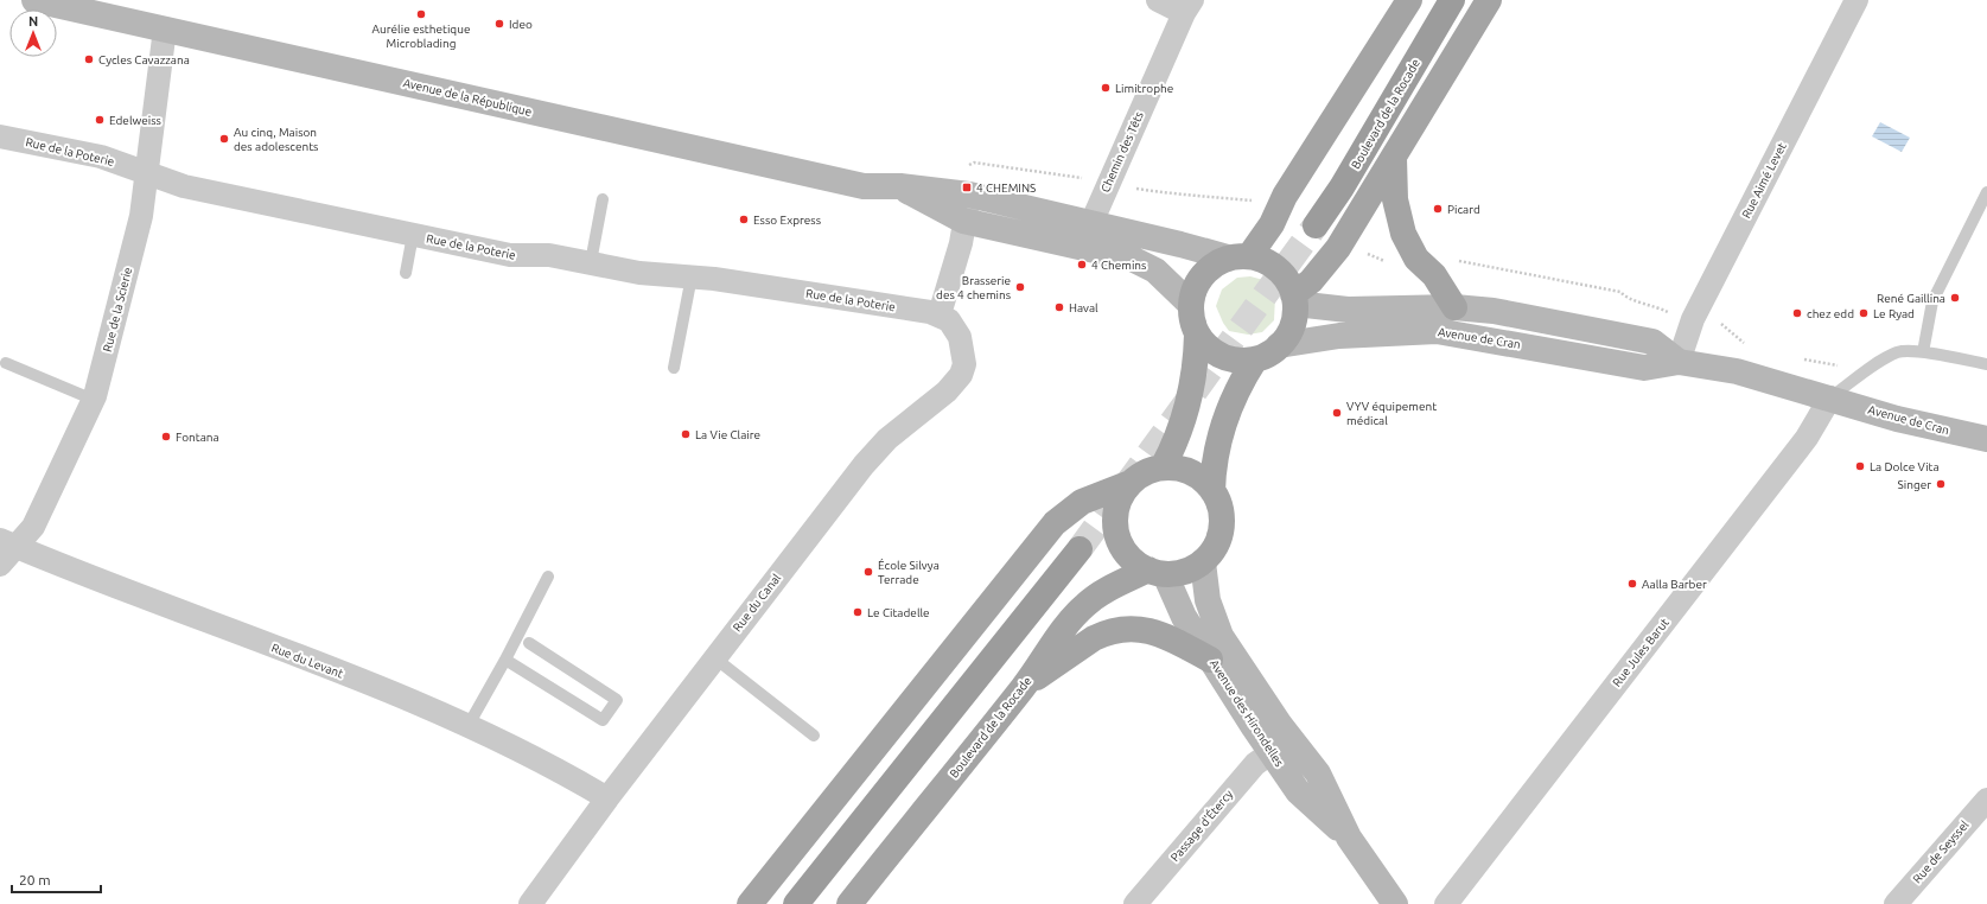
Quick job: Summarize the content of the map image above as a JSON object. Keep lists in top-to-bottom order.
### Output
{
  "streets": {
    "highway": ["Boulevard de la Rocade"],
    "main road": ["Avenue de la République", "Avenue de Cran", "Avenue des Hirondelles"],
    "street": [
      "Rue de la Poterie",
      "Chemin des Têts",
      "Rue Aimé Levet",
      "Rue de la Scierie",
      "Rue du Canal",
      "Rue Jules Barut",
      "Rue du Levant",
      "Passage d'Étercy",
      "Rue de Seyssel"
    ]
  },
  "crossings": [
    ["Avenue de la République", "Chemin des Têts"],
    ["Avenue de la République", "Rue de la Scierie"],
    ["Boulevard de la Rocade", "Avenue des Hirondelles"],
    ["Rue de la Poterie", "Rue de la Scierie"],
    ["Rue de la Poterie", "Rue du Canal"],
    ["Rue Aimé Levet", "Avenue de Cran"],
    ["Rue de la Scierie", "Rue du Levant"],
    ["Avenue de Cran", "Rue Jules Barut"],
    ["Rue du Canal", "Rue du Levant"],
    ["Avenue des Hirondelles", "Passage d'Étercy"]
  ],
  "places": {
    "other": [
      "Aurélie esthetique Microblading",
      "Ideo",
      "Cycles Cavazzana",
      "Limitrophe",
      "Edelweiss",
      "Au cinq, Maison des adolescents",
      "Picard",
      "Esso Express",
      "4 Chemins",
      "Brasserie des 4 chemins",
      "René Gaillina",
      "Haval",
      "chez edd",
      "Le Ryad",
      "VYV équipement médical",
      "La Vie Claire",
      "Fontana",
      "La Dolce Vita",
      "Singer",
      "École Silvya Terrade",
      "Aalla Barber",
      "Le Citadelle"
    ],
    "transit": ["4 CHEMINS"]
  },
  "scale_bar": "20 m",
  "north": "top"
}
